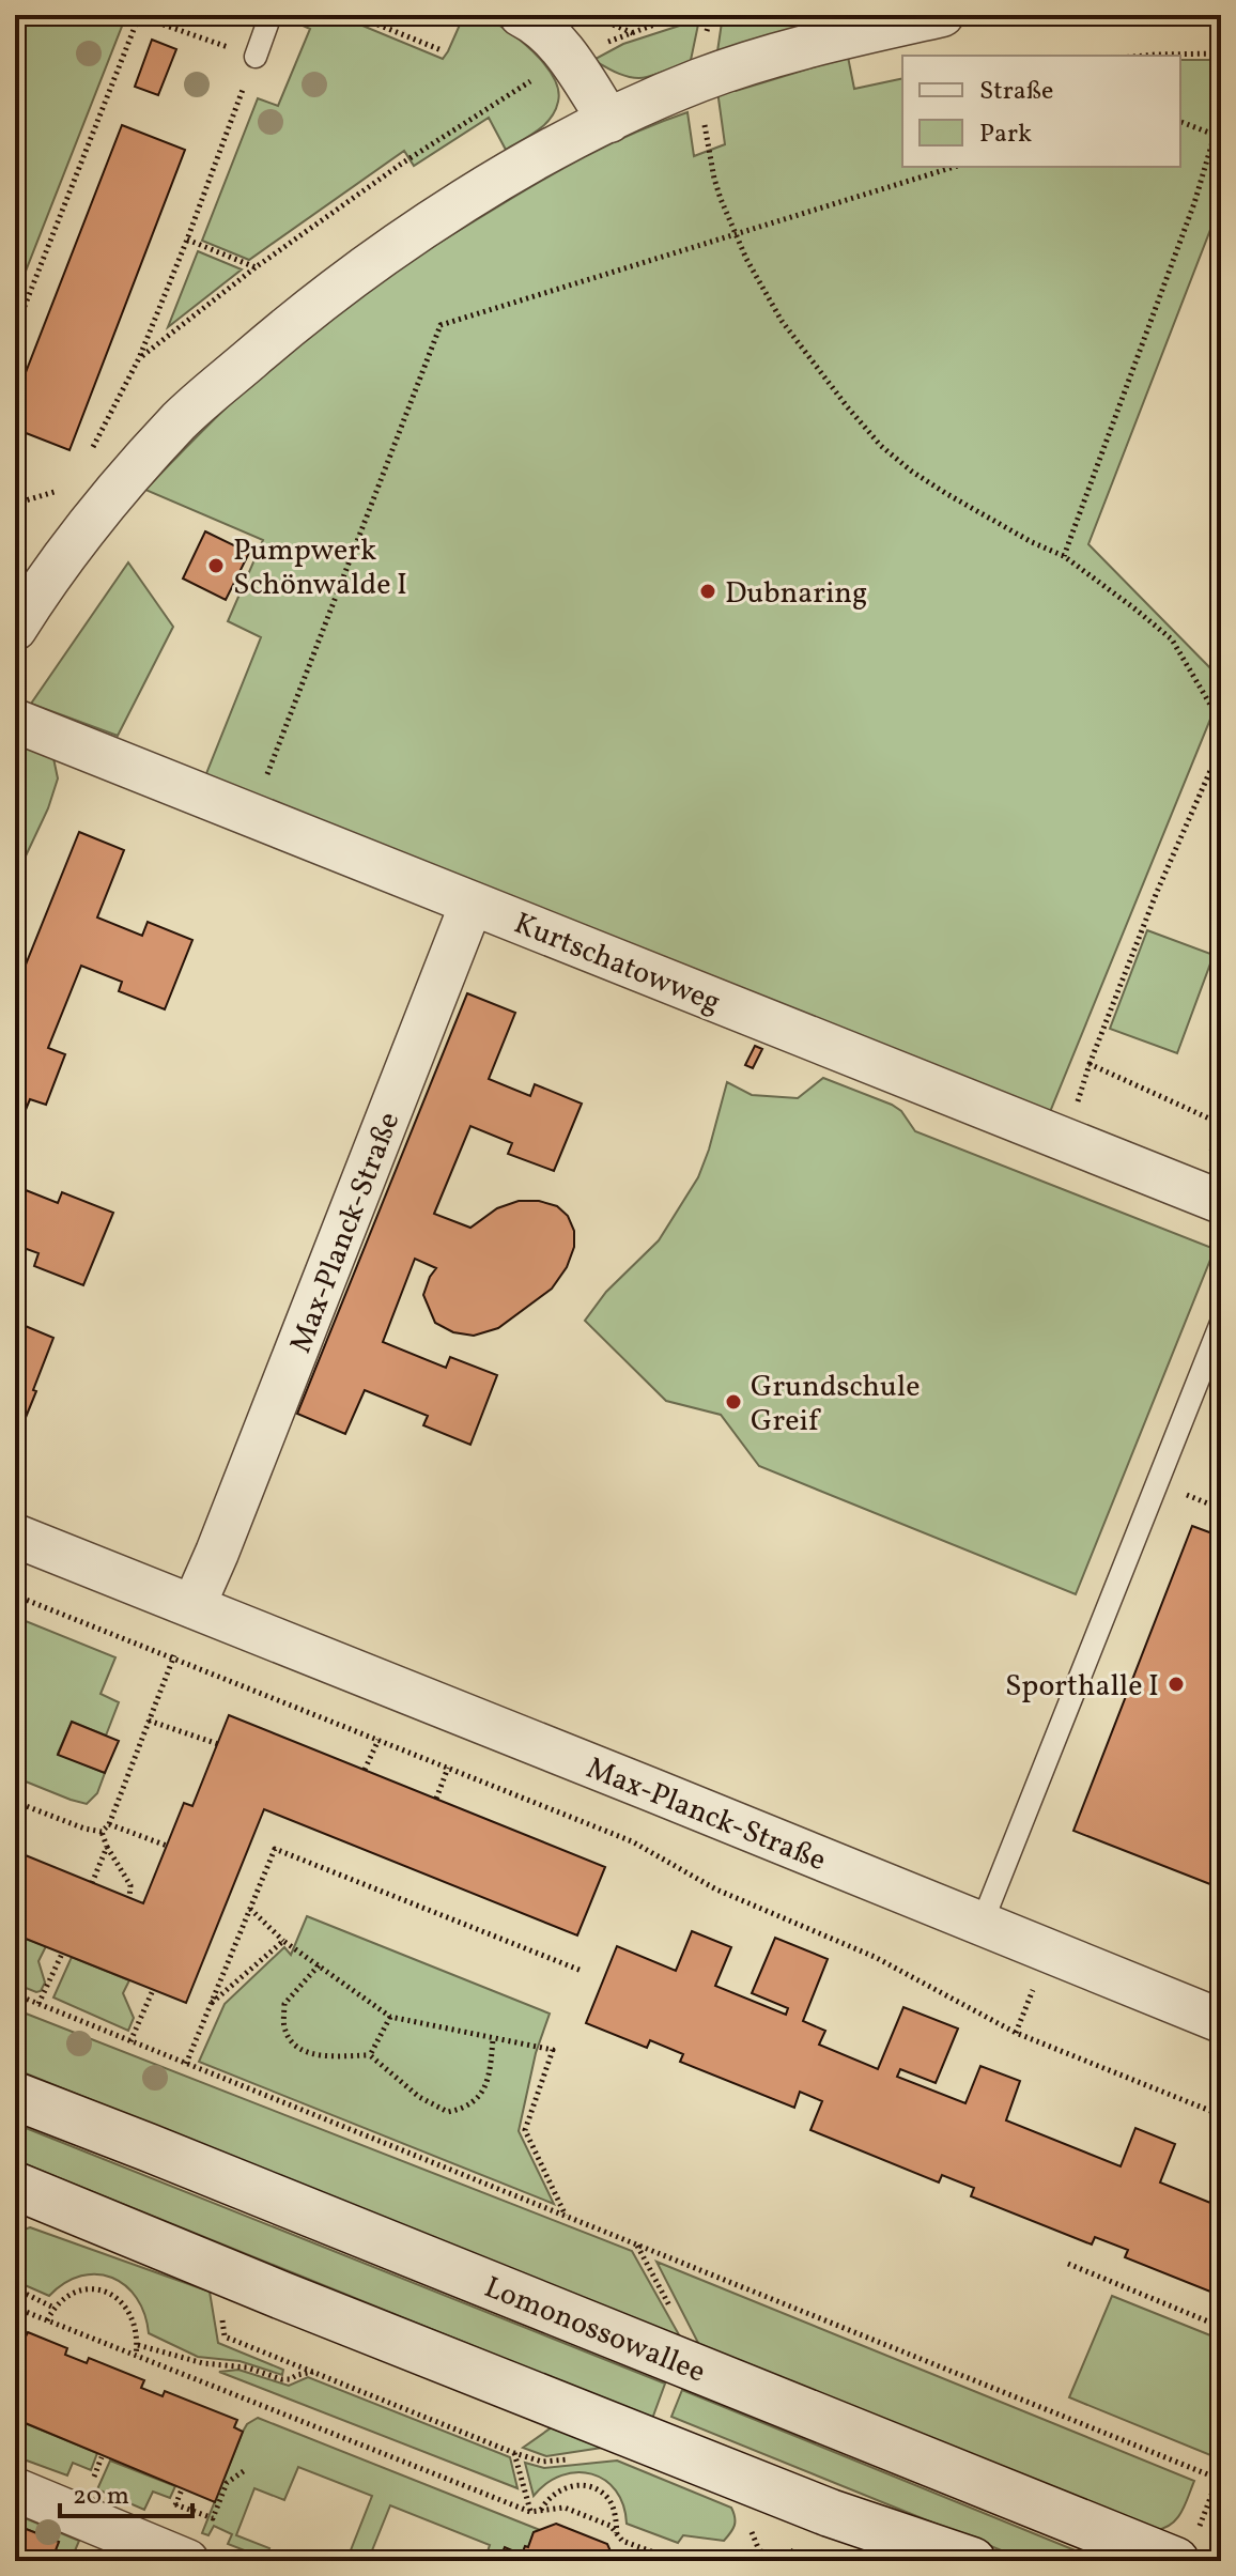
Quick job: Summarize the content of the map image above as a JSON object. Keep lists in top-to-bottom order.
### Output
{
  "streets": {
    "street": ["Kurtschatowweg", "Max-Planck-Straße", "Lomonossowallee"]
  },
  "crossings": [
    ["Kurtschatowweg", "Max-Planck-Straße"]
  ],
  "places": [
    "Pumpwerk Schönwalde I",
    "Dubnaring",
    "Grundschule Greif",
    "Sporthalle I"
  ],
  "legend": ["Straße", "Park"],
  "scale_bar": "20 m"
}
